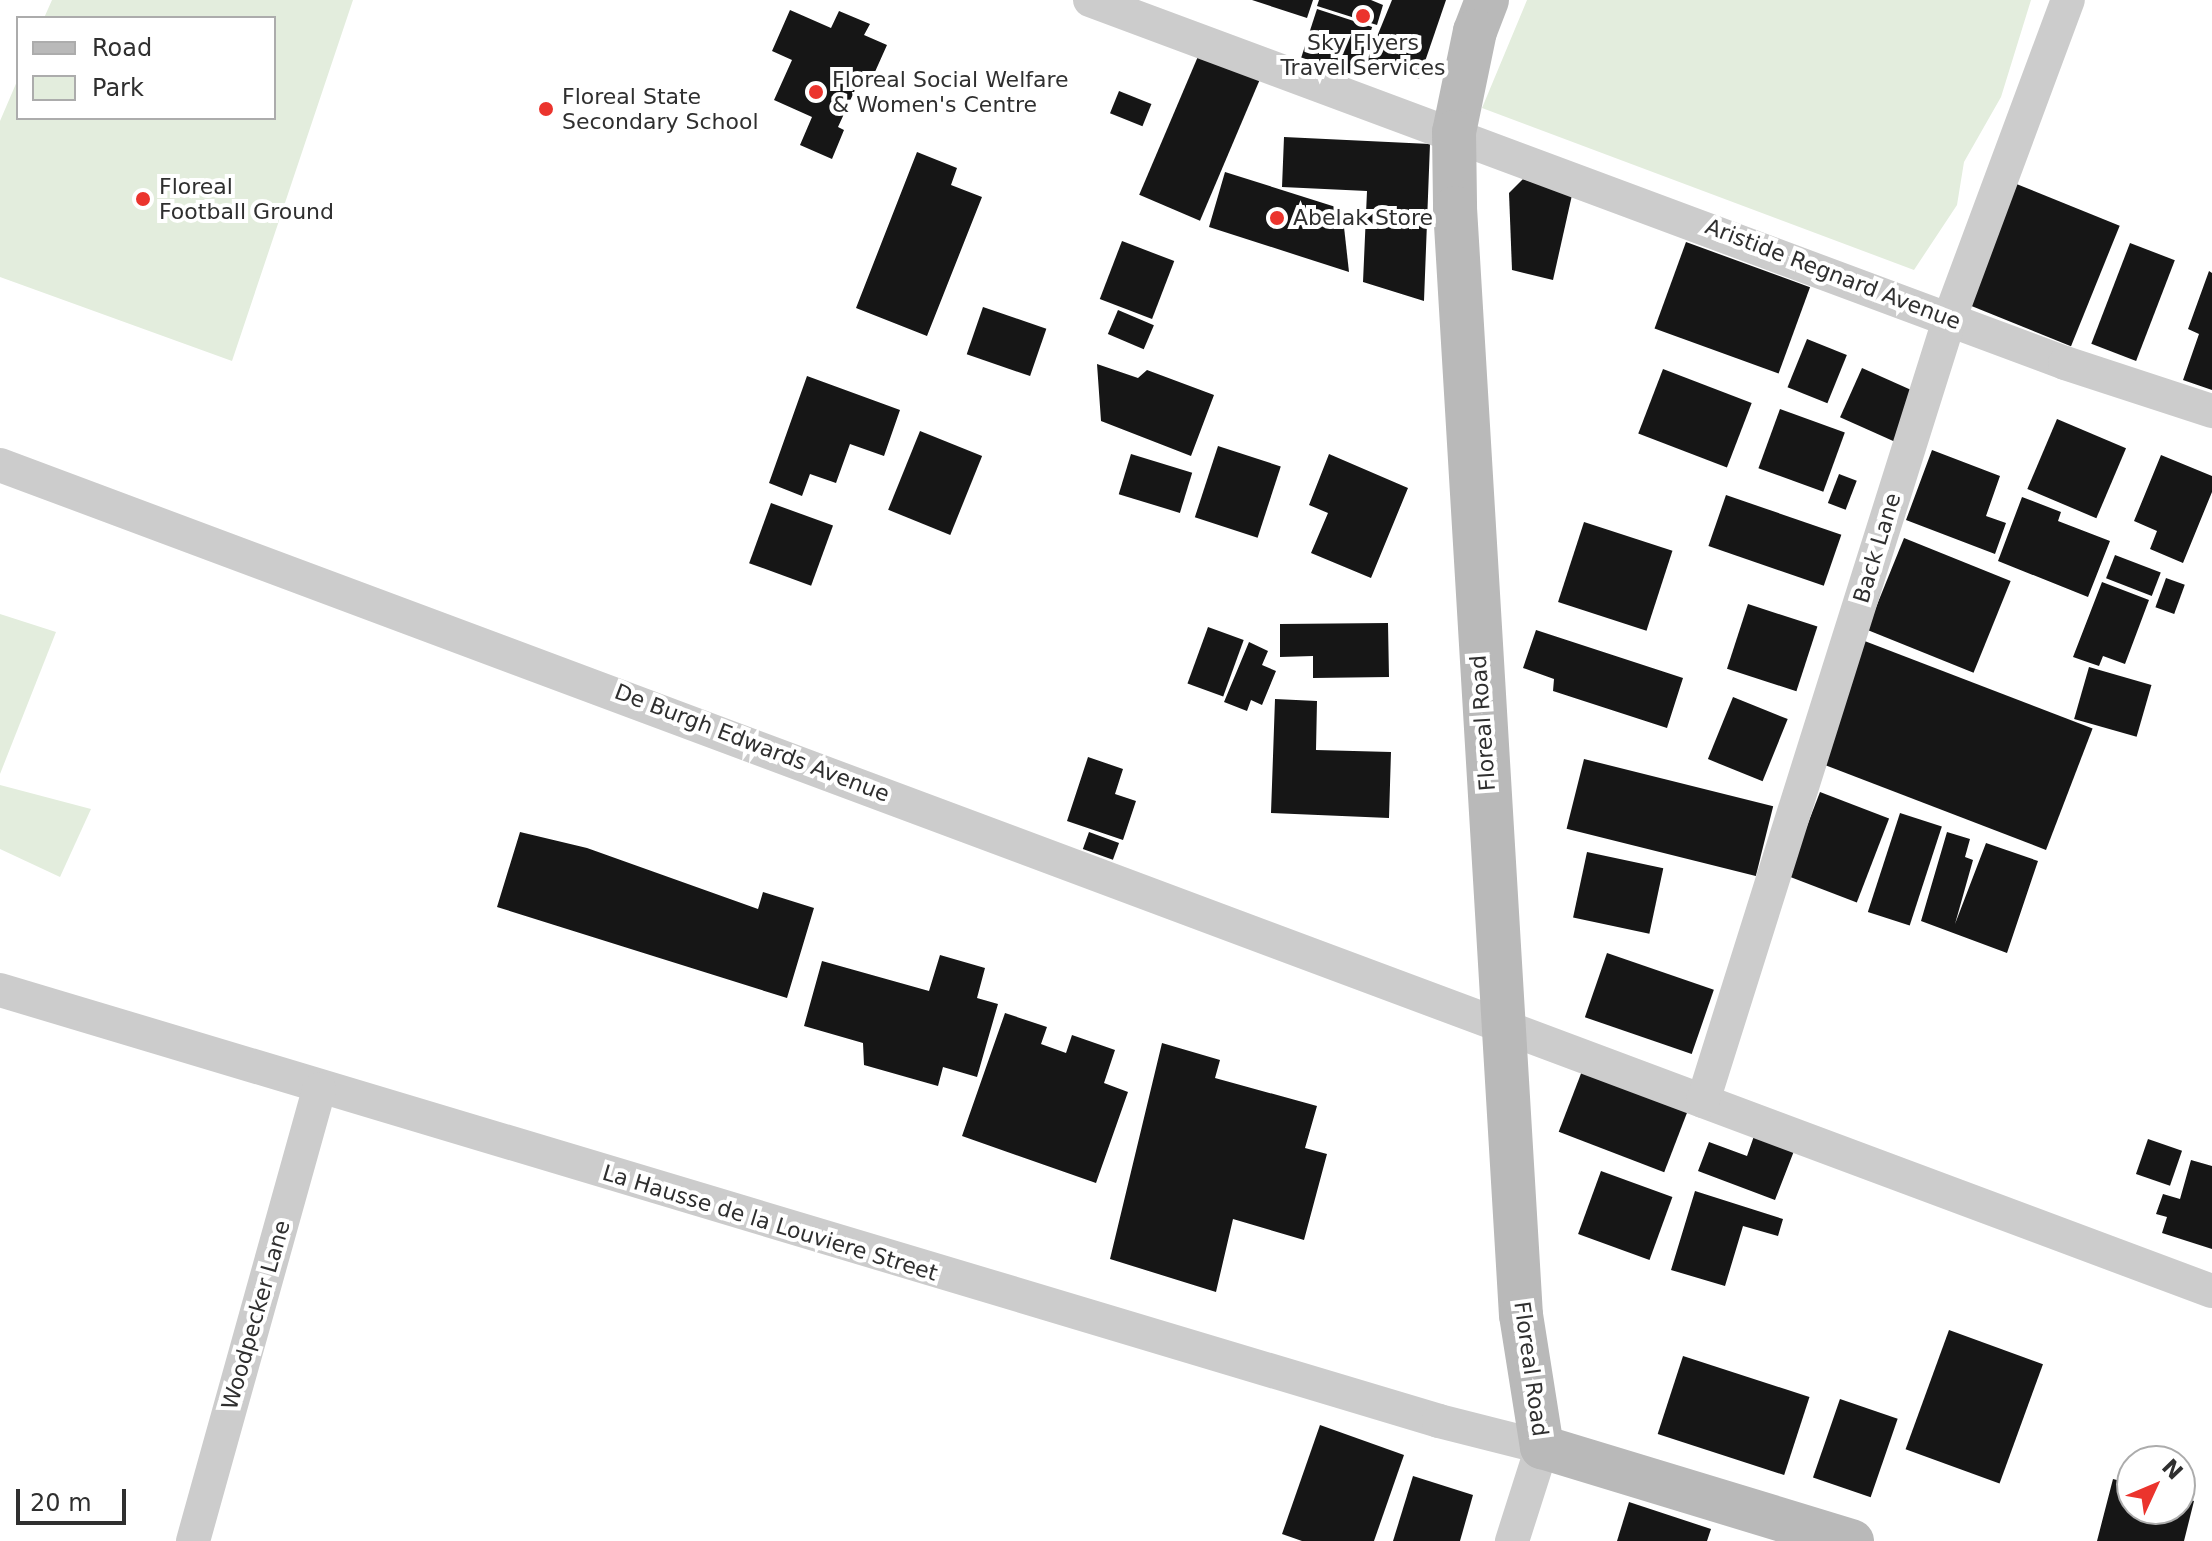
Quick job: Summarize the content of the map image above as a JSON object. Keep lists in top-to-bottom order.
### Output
{
  "streets": {
    "main road": ["Floreal Road"],
    "street": [
      "Aristide Regnard Avenue",
      "Back Lane",
      "De Burgh Edwards Avenue",
      "La Hausse de la Louviere Street",
      "Woodpecker Lane"
    ]
  },
  "crossings": [
    ["Aristide Regnard Avenue", "Back Lane"],
    ["Aristide Regnard Avenue", "Floreal Road"],
    ["Back Lane", "De Burgh Edwards Avenue"],
    ["Floreal Road", "De Burgh Edwards Avenue"],
    ["Floreal Road", "La Hausse de la Louviere Street"],
    ["La Hausse de la Louviere Street", "Woodpecker Lane"]
  ],
  "places": [
    "Sky Flyers Travel Services",
    "Floreal Social Welfare & Women's Centre",
    "Floreal State Secondary School",
    "Floreal Football Ground",
    "Abelak Store"
  ],
  "legend": ["Road", "Park"],
  "scale_bar": "20 m",
  "north": "top right"
}
